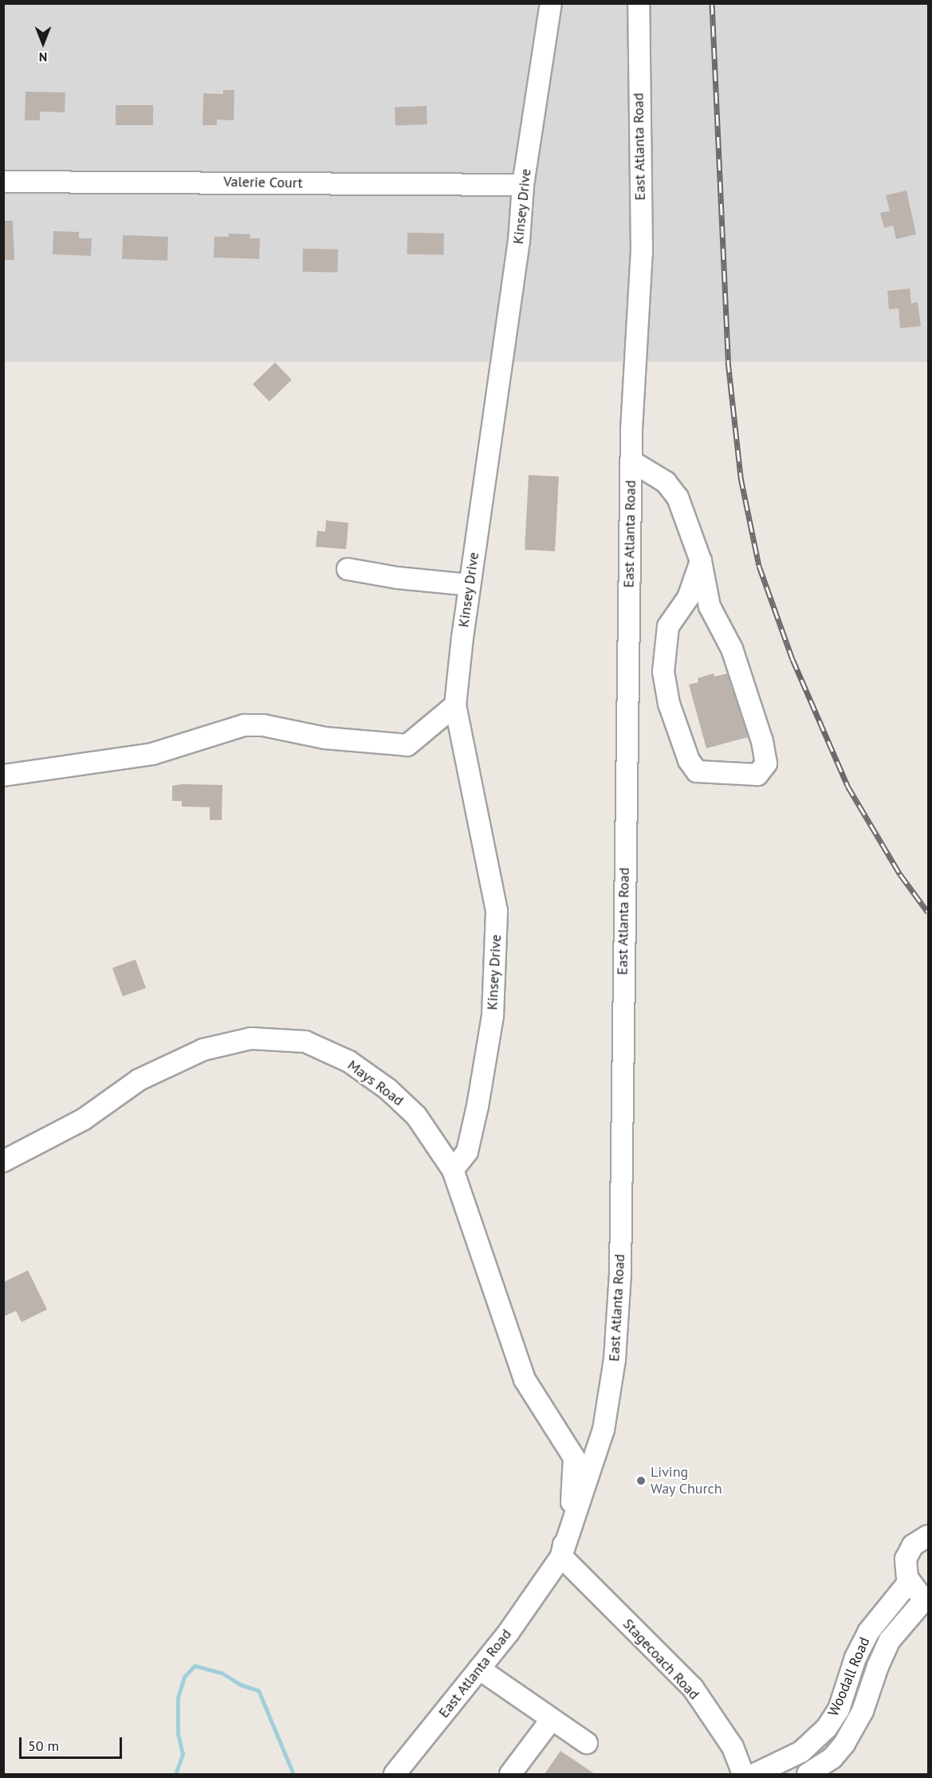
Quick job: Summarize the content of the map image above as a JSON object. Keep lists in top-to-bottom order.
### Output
{
  "streets": {
    "street": [
      "East Atlanta Road",
      "Valerie Court",
      "Kinsey Drive",
      "Mays Road",
      "Stagecoach Road",
      "Woodall Road"
    ]
  },
  "crossings": [
    ["East Atlanta Road", "Mays Road"],
    ["East Atlanta Road", "Stagecoach Road"],
    ["Valerie Court", "Kinsey Drive"],
    ["Kinsey Drive", "Mays Road"],
    ["Mays Road", "Stagecoach Road"]
  ],
  "places": ["Living Way Church"],
  "scale_bar": "50 m",
  "north": "bottom"
}
